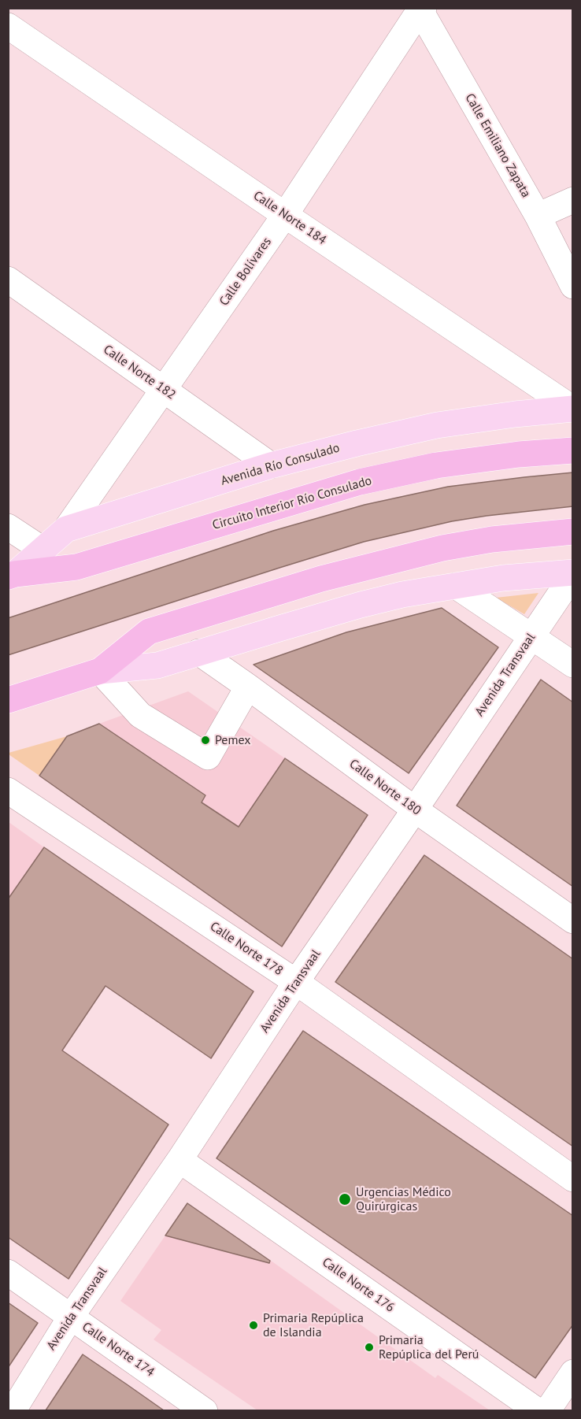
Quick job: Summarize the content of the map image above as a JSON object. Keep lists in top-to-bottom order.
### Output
{
  "streets": {
    "highway": ["Circuito Interior Río Consulado"],
    "main road": ["Avenida Río Consulado"],
    "street": [
      "Calle Emiliano Zapata",
      "Calle Norte 184",
      "Calle Bolívares",
      "Calle Norte 182",
      "Avenida Transvaal",
      "Calle Norte 180",
      "Calle Norte 178",
      "Calle Norte 176",
      "Calle Norte 174"
    ]
  },
  "crossings": [
    ["Calle Emiliano Zapata", "Calle Bolívares"],
    ["Calle Norte 184", "Calle Bolívares"],
    ["Calle Norte 184", "Avenida Río Consulado"],
    ["Calle Bolívares", "Calle Norte 182"],
    ["Calle Bolívares", "Avenida Río Consulado"],
    ["Calle Norte 182", "Avenida Río Consulado"],
    ["Avenida Río Consulado", "Circuito Interior Río Consulado"],
    ["Avenida Transvaal", "Calle Norte 180"],
    ["Avenida Transvaal", "Calle Norte 178"],
    ["Avenida Transvaal", "Calle Norte 176"],
    ["Avenida Transvaal", "Calle Norte 174"]
  ],
  "places": [
    "Pemex",
    "Urgencias Médico Quirúrgicas",
    "Primaria Repúplica de Islandia",
    "Primaria Repúplica del Perú"
  ]
}
